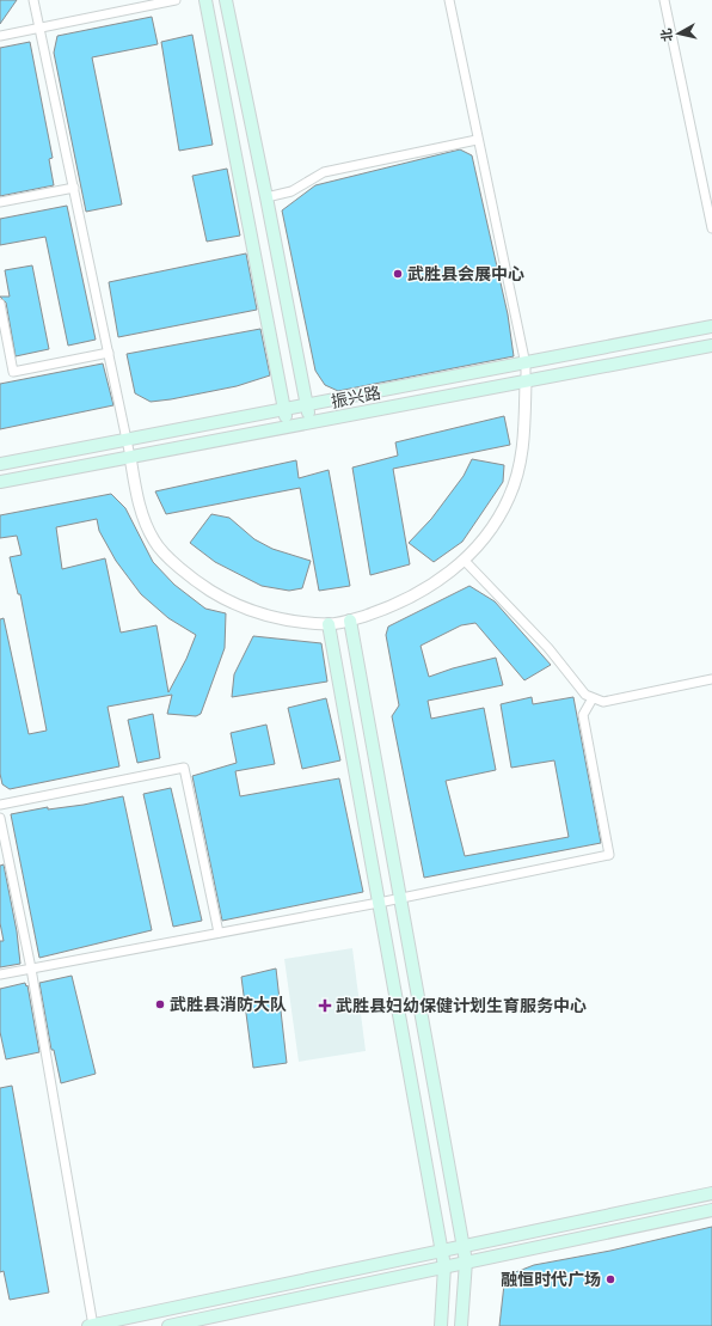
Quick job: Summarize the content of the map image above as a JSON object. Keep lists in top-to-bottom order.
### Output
{
  "streets": {
    "main road": ["振兴路"]
  },
  "places": {
    "other": ["武胜县会展中心", "武胜县消防大队", "融恒时代广场"],
    "health": ["武胜县妇幼保健计划生育服务中心"]
  },
  "north": "left"
}
